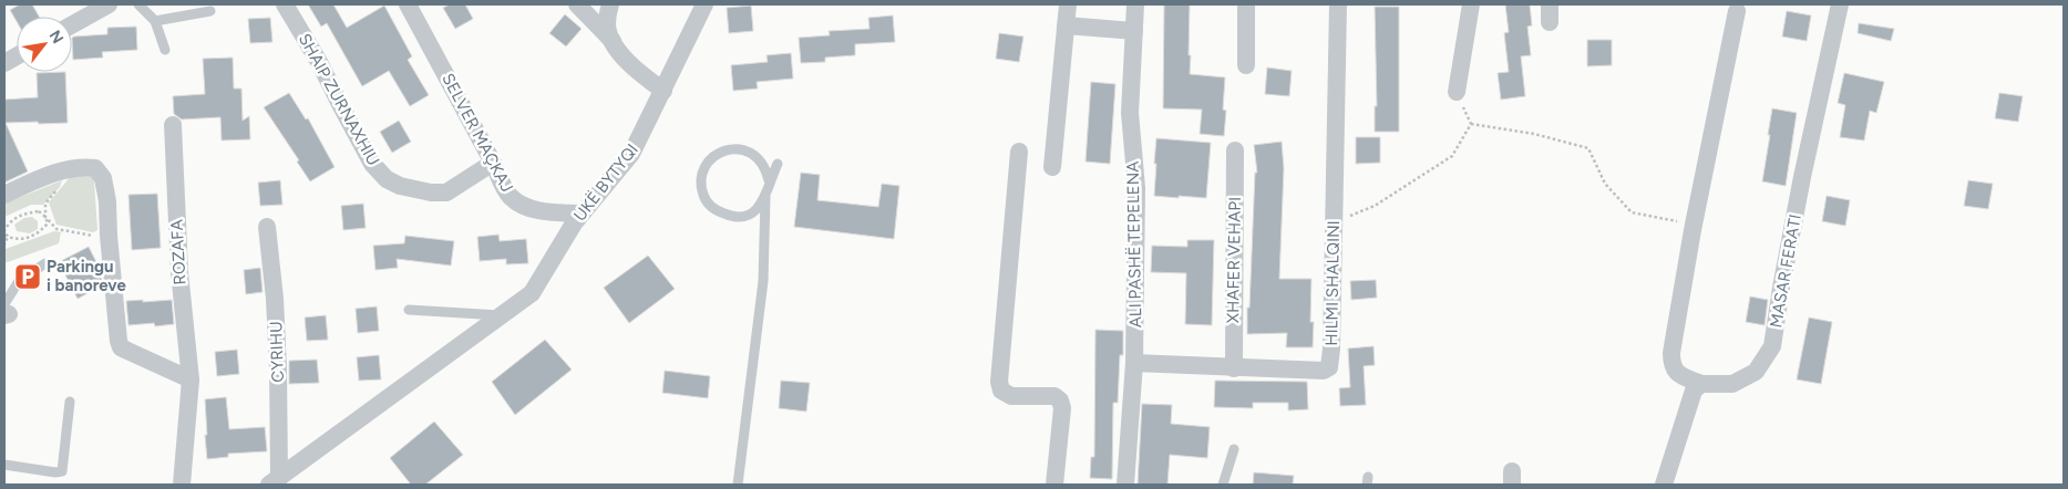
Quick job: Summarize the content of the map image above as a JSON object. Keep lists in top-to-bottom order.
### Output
{
  "streets": {
    "street": [
      "SHAIP ZURNAXHIU",
      "SELVER MAÇKAJ",
      "UKË BYTYQI",
      "ALI PASHË TEPELENA",
      "ROZAFA",
      "XHAFER VEHAPI",
      "MASAR FERATI",
      "HILMI SHALQINI",
      "CYRIHU"
    ]
  },
  "crossings": [
    ["SHAIP ZURNAXHIU", "SELVER MAÇKAJ"],
    ["SELVER MAÇKAJ", "UKË BYTYQI"],
    ["UKË BYTYQI", "CYRIHU"],
    ["ALI PASHË TEPELENA", "HILMI SHALQINI"],
    ["XHAFER VEHAPI", "HILMI SHALQINI"]
  ],
  "places": {
    "parking": ["Parkingu i banoreve"]
  },
  "north": "top right"
}
